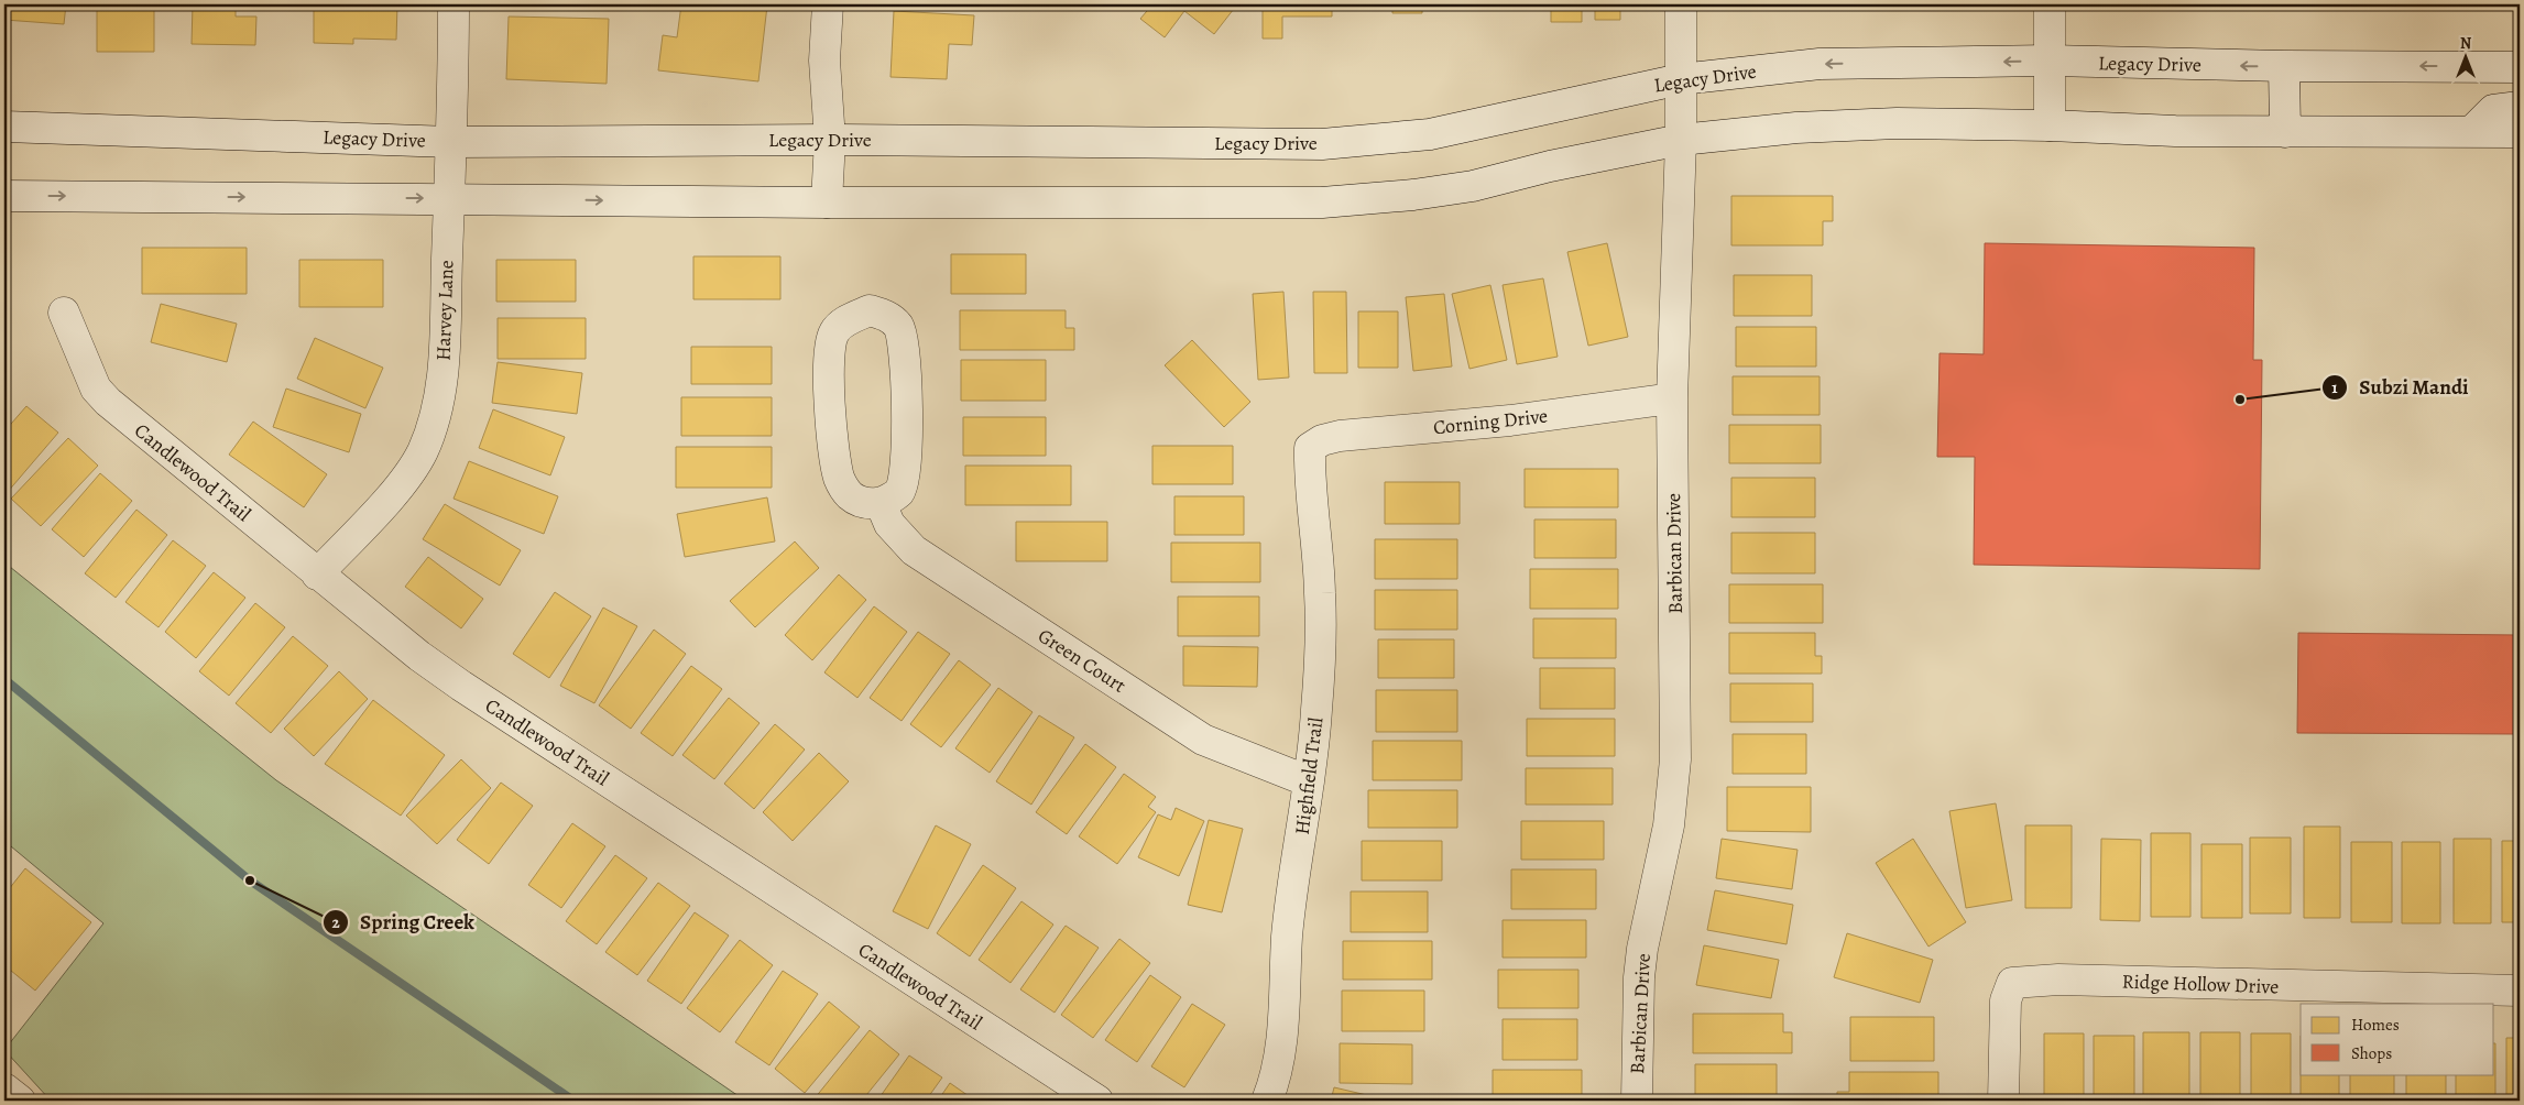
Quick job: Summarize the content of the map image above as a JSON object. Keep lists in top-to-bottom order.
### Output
{
  "streets": {
    "street": [
      "Legacy Drive",
      "Harvey Lane",
      "Corning Drive",
      "Candlewood Trail",
      "Barbican Drive",
      "Green Court",
      "Highfield Trail",
      "Ridge Hollow Drive"
    ]
  },
  "crossings": [
    ["Legacy Drive", "Harvey Lane"],
    ["Legacy Drive", "Barbican Drive"],
    ["Harvey Lane", "Candlewood Trail"],
    ["Corning Drive", "Barbican Drive"],
    ["Corning Drive", "Highfield Trail"],
    ["Green Court", "Highfield Trail"]
  ],
  "places": ["Subzi Mandi", "Spring Creek"],
  "legend": ["Homes", "Shops"],
  "north": "top"
}
